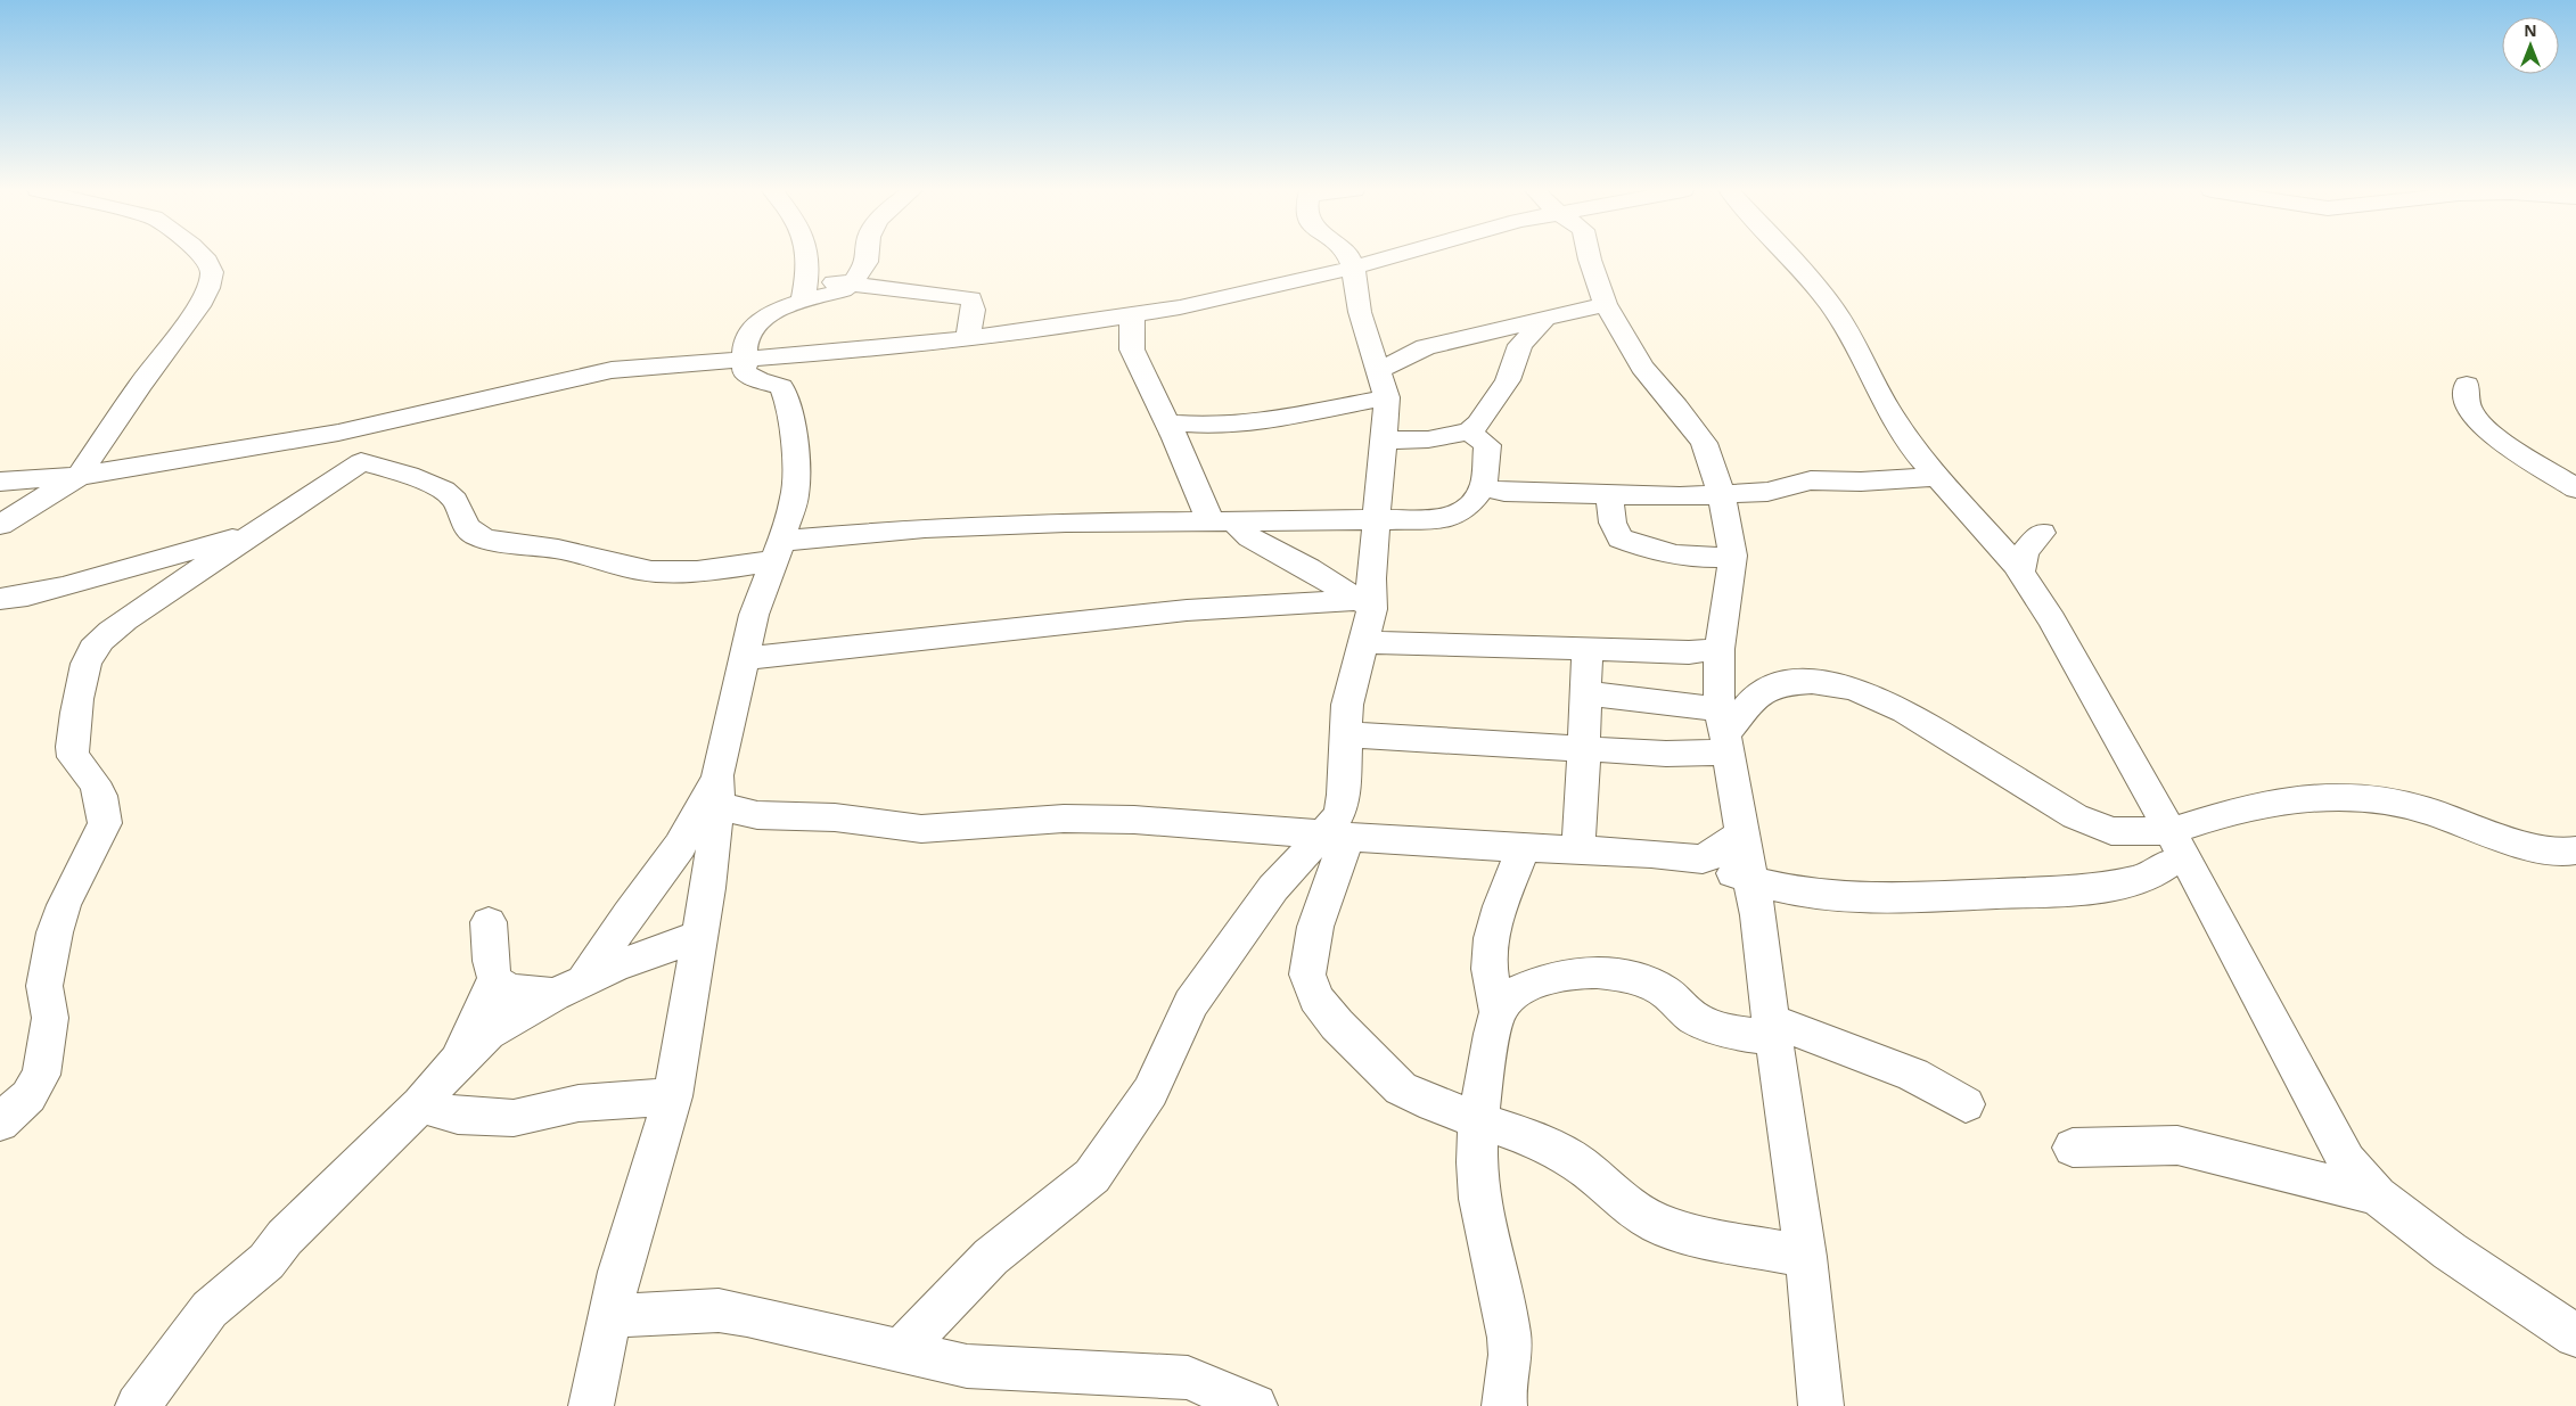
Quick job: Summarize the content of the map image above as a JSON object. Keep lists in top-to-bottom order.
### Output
{
  "north": "top"
}
